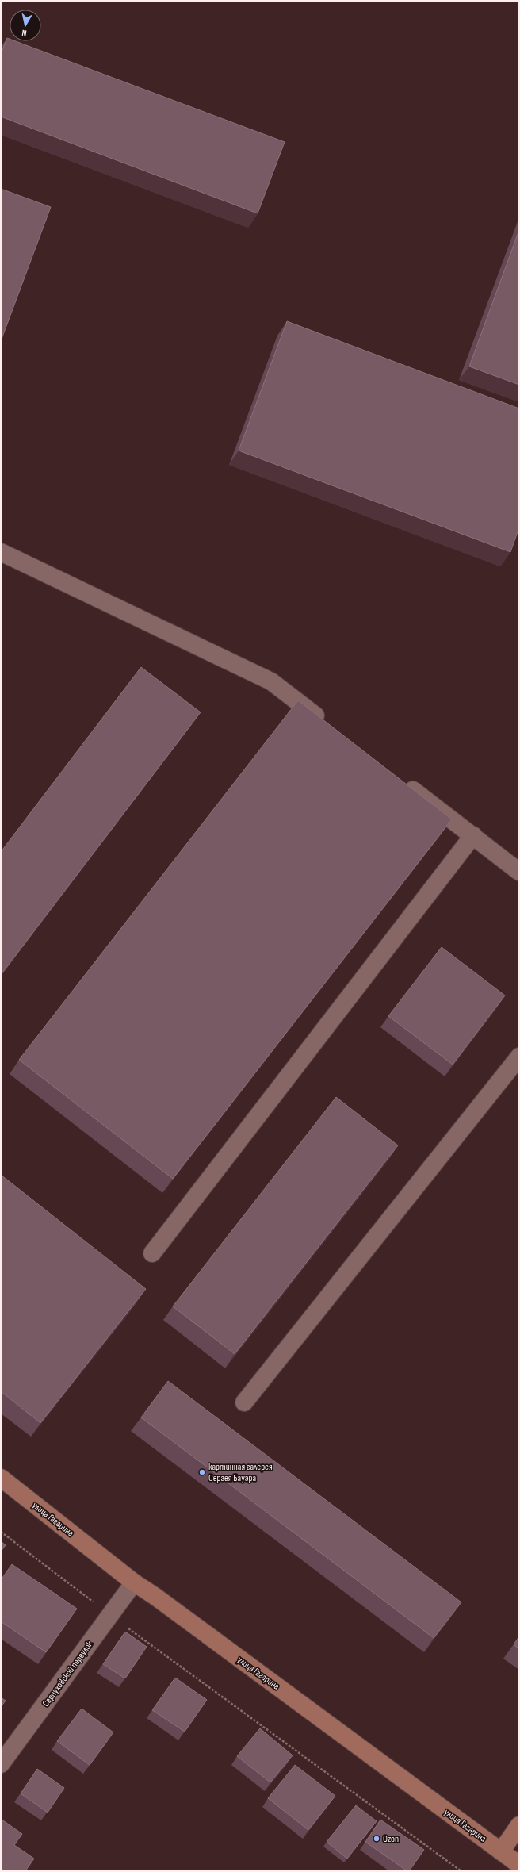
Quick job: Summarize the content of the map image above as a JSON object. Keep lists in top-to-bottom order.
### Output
{
  "streets": {
    "main road": ["улица Гагарина"],
    "street": ["Серпуховской переулок"]
  },
  "crossings": [
    ["улица Гагарина", "Серпуховской переулок"]
  ],
  "places": ["картинная галерея Сергея Бауэра", "Ozon"],
  "north": "bottom"
}
